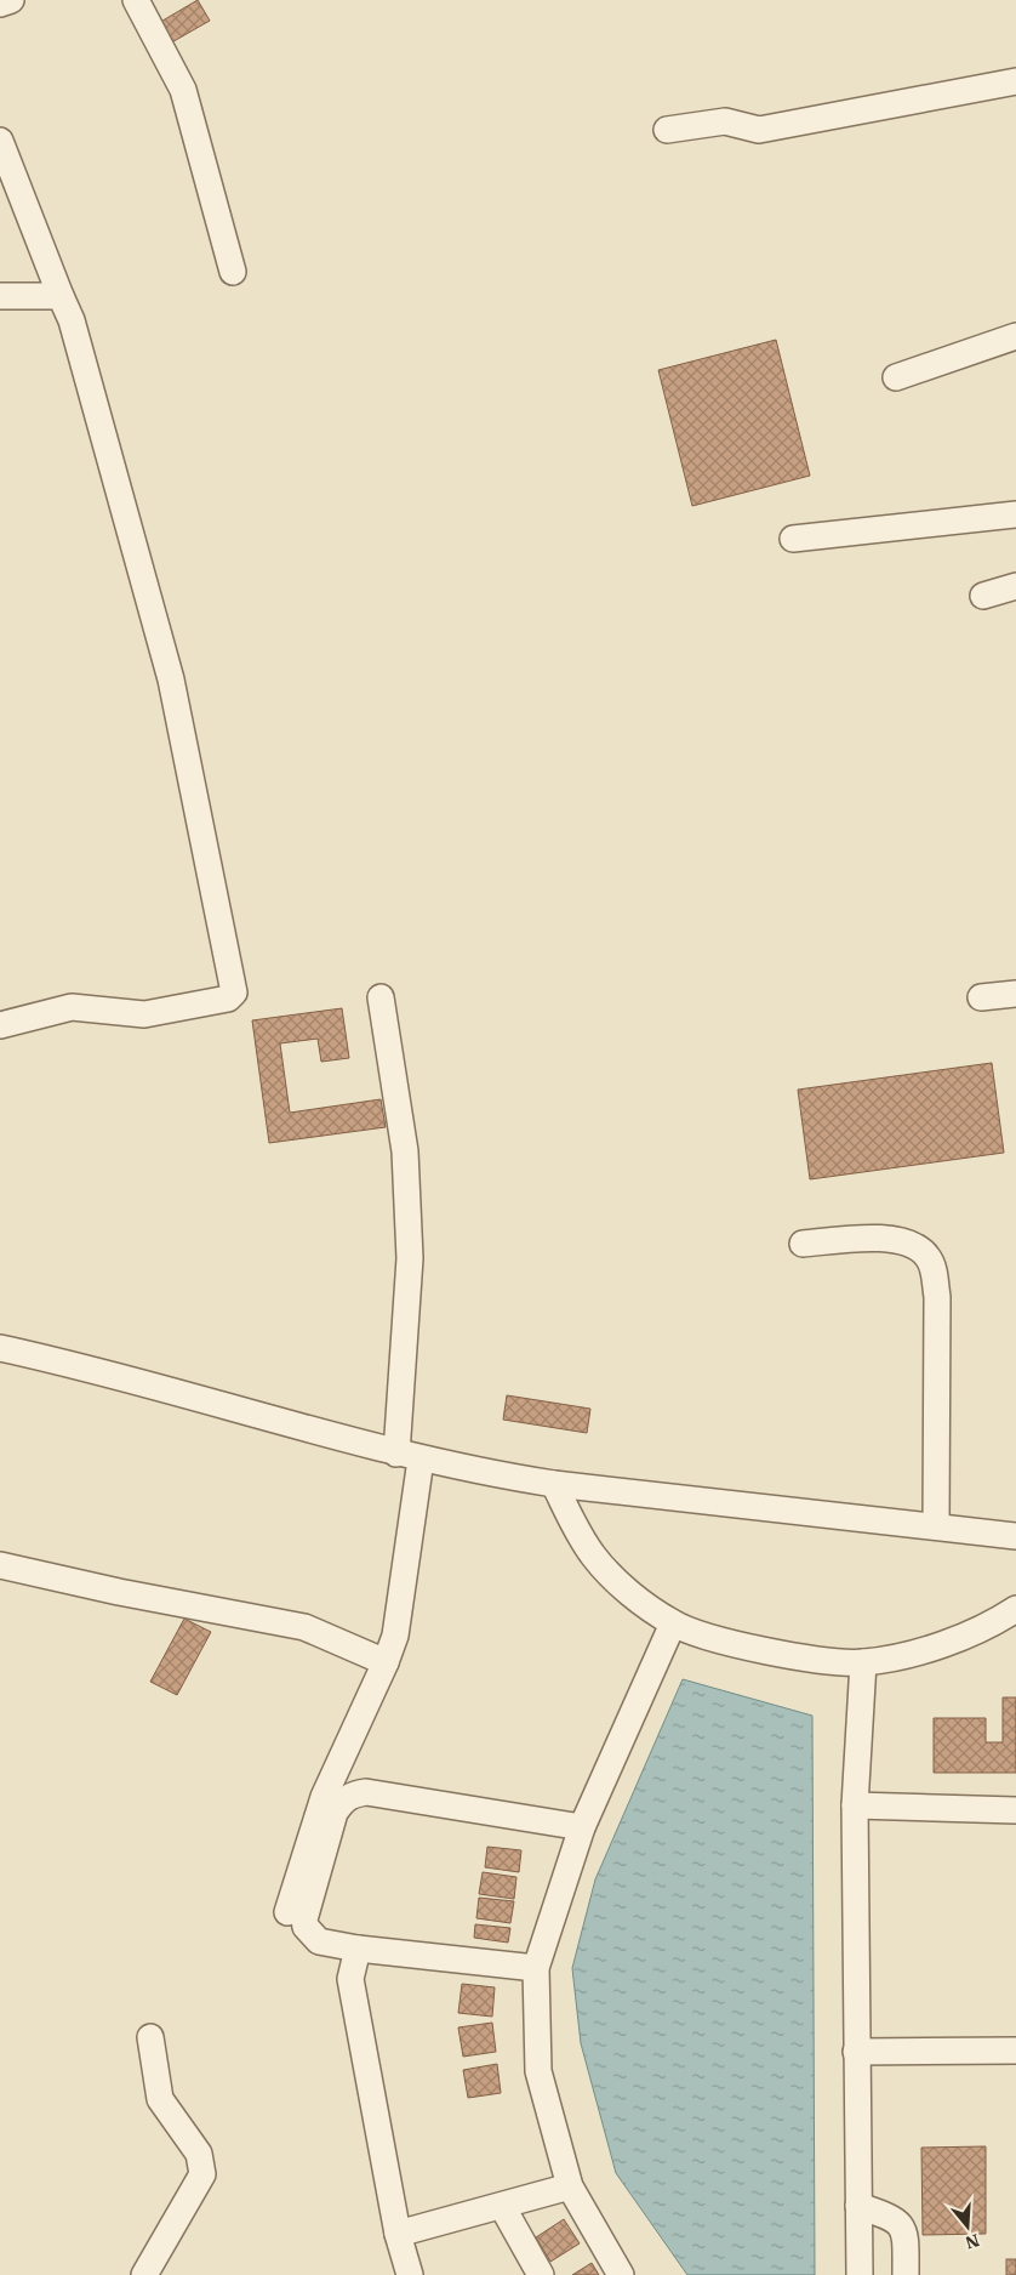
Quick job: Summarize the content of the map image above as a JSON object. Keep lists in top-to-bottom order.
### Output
{
  "north": "bottom"
}
